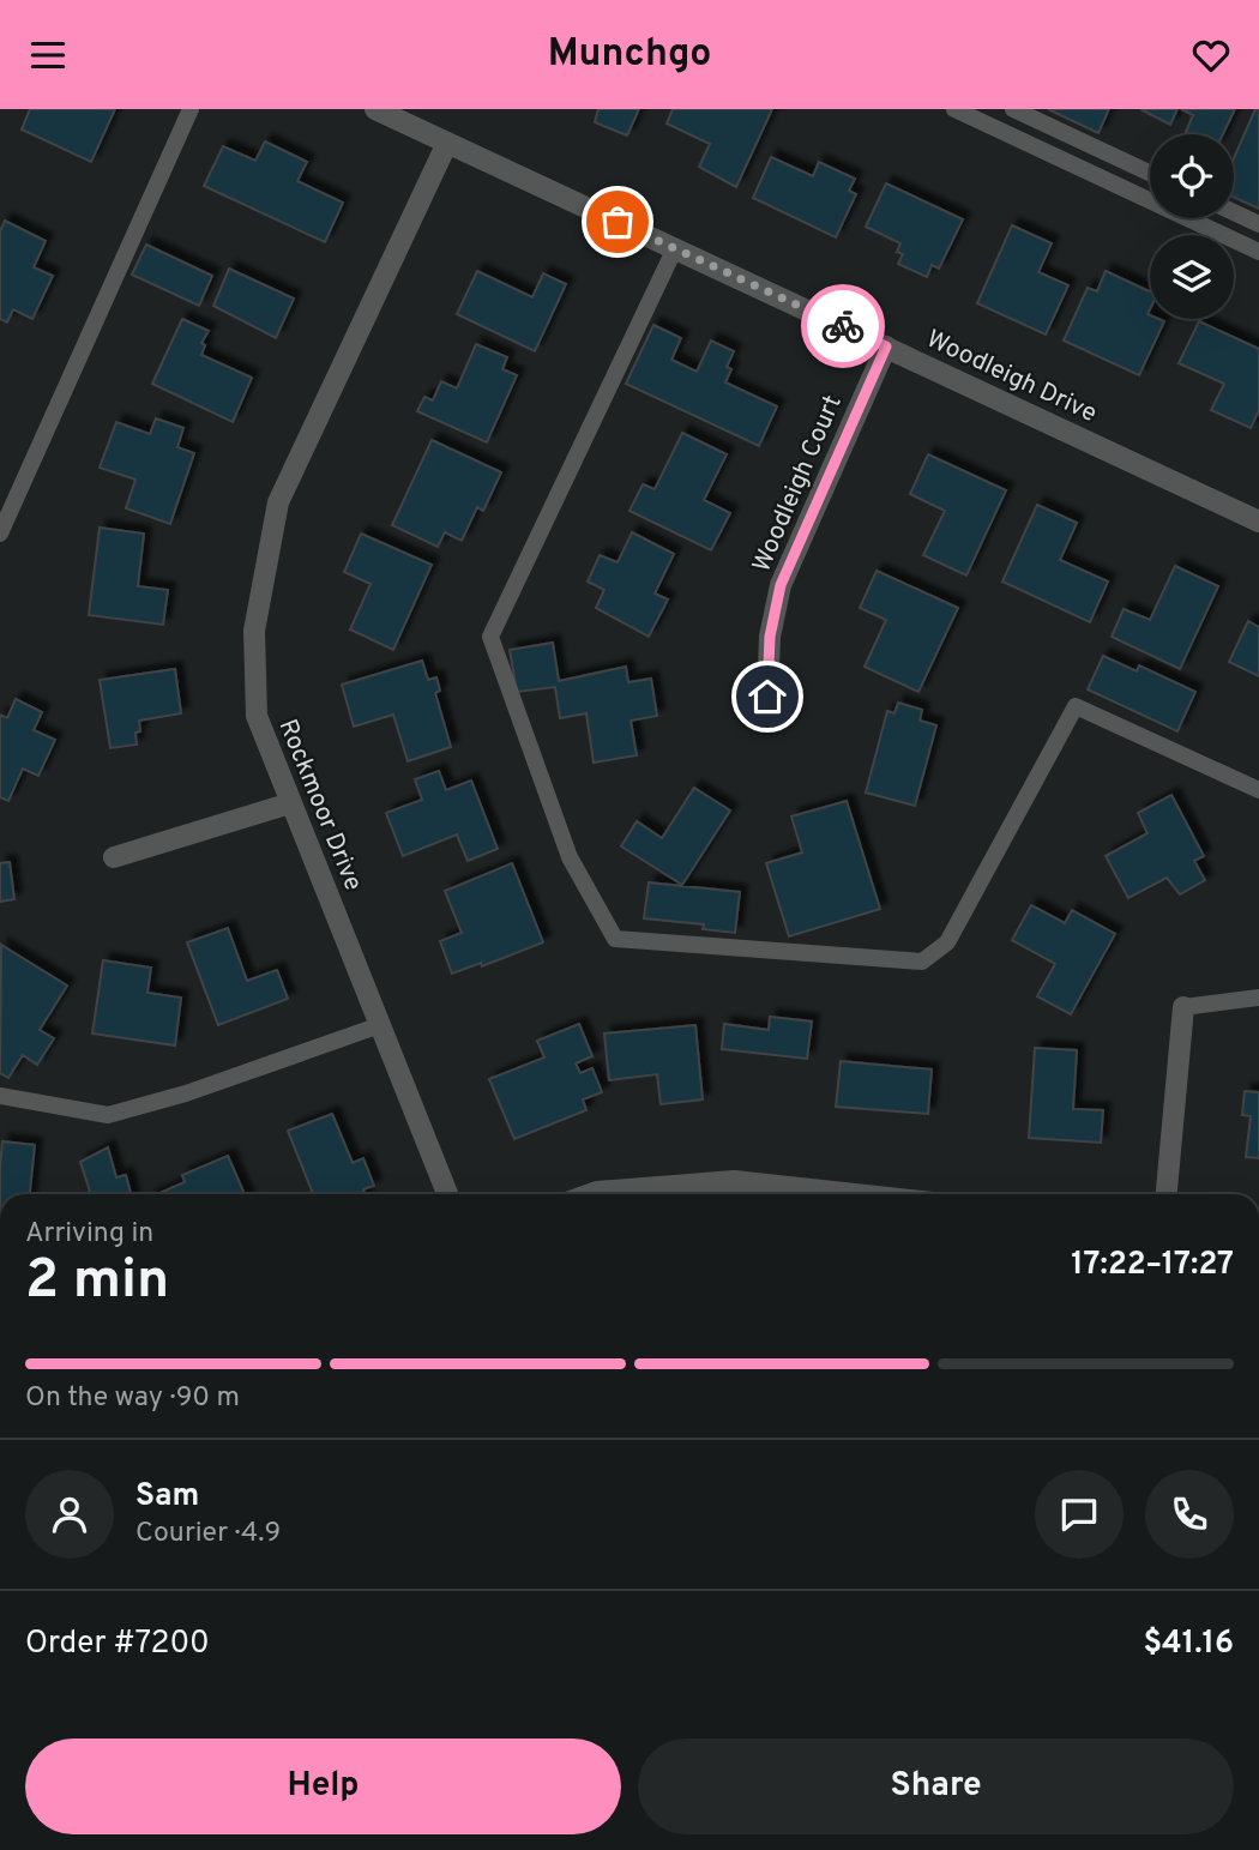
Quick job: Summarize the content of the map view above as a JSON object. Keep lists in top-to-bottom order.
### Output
{
  "streets": {
    "street": ["Woodleigh Drive", "Woodleigh Court", "Rockmoor Drive"]
  },
  "crossings": [
    ["Woodleigh Drive", "Woodleigh Court"],
    ["Woodleigh Drive", "Rockmoor Drive"]
  ],
  "page": {
    "header": "Munchgo",
    "heading": ["2 min", "Arriving in", "17:22–17:27"],
    "panel": [
      "Sam",
      "Courier · 4.9",
      "Order #7200",
      "$41.16"
    ],
    "bar": "On the way · 90 m",
    "buttons": ["Help", "Share"]
  }
}
